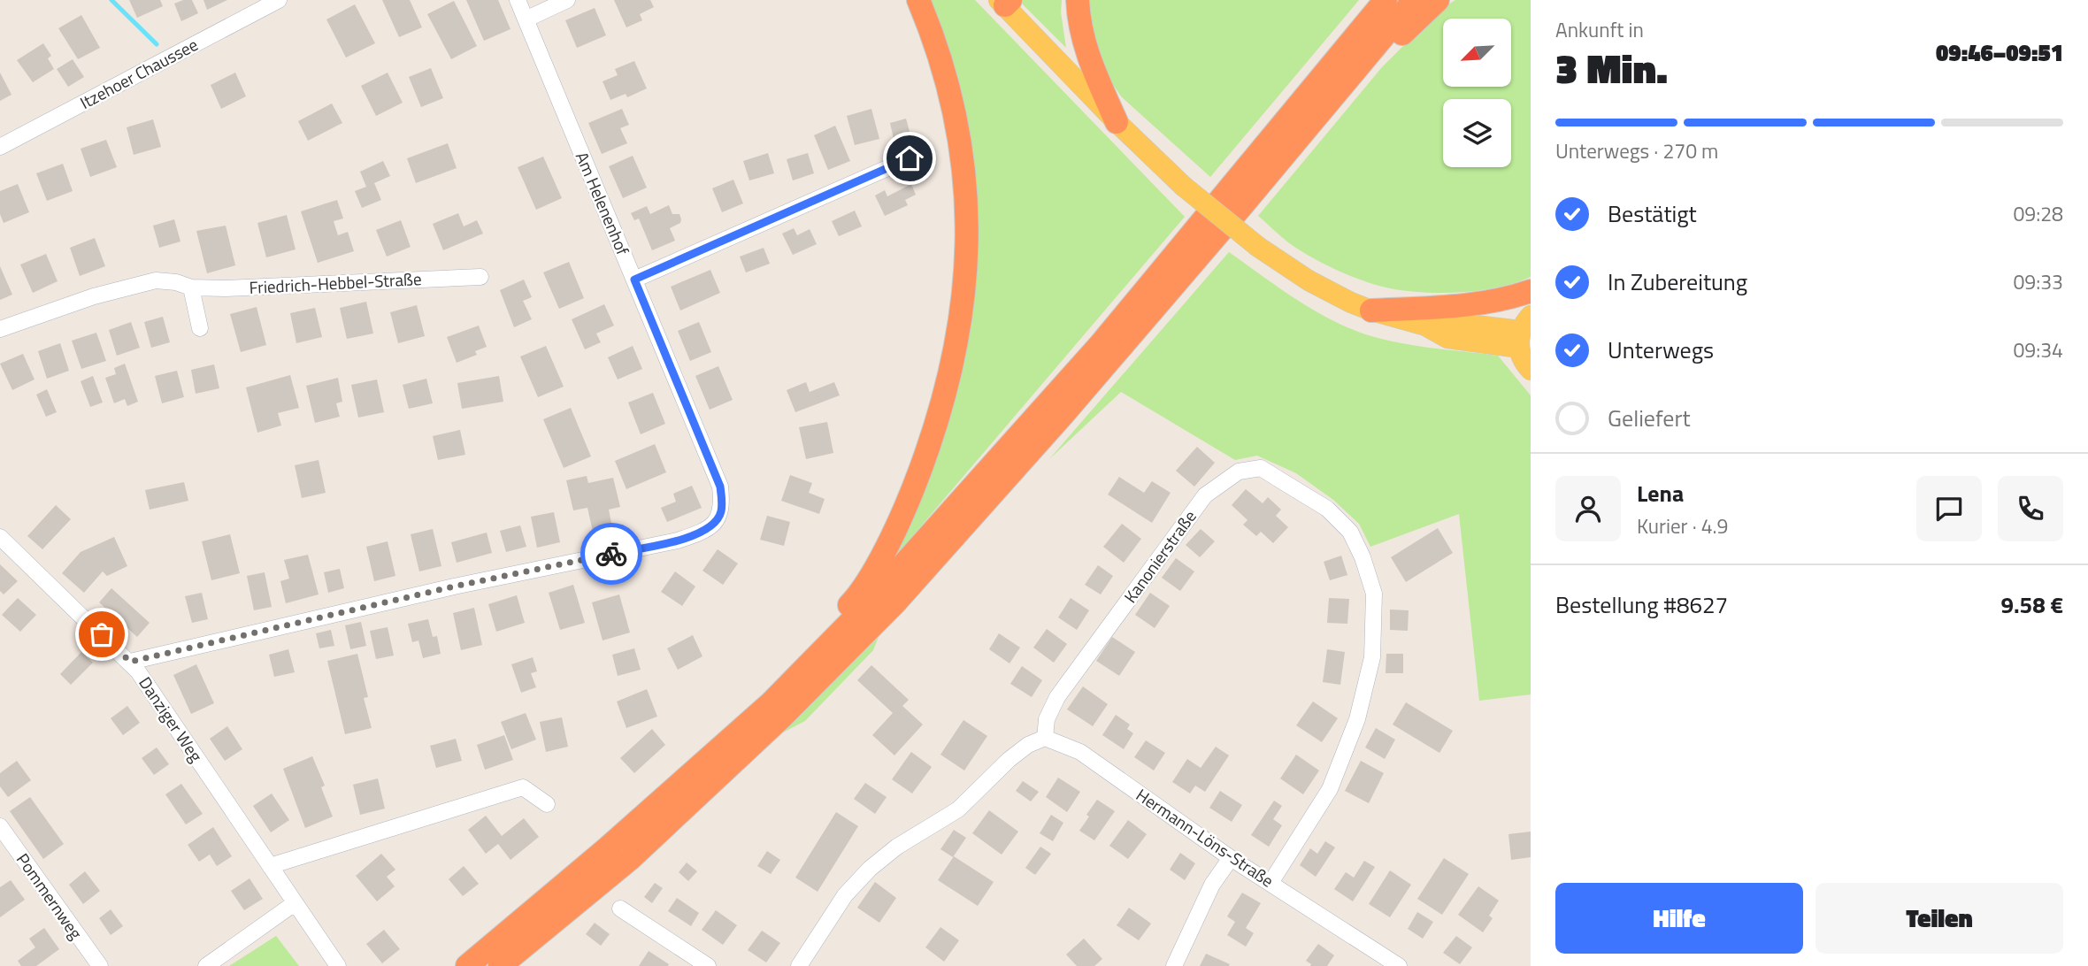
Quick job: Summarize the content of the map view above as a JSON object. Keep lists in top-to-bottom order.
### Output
{
  "streets": {
    "street": [
      "Itzehoer Chaussee",
      "Am Helenenhof",
      "Friedrich-Hebbel-Straße",
      "Kanonierstraße",
      "Danziger Weg",
      "Hermann-Löns-Straße",
      "Pommernweg"
    ]
  },
  "crossings": [
    ["Am Helenenhof", "Danziger Weg"],
    ["Kanonierstraße", "Hermann-Löns-Straße"]
  ],
  "north": "bottom left",
  "page": {
    "heading": ["3 Min.", "Ankunft in", "09:46–09:51"],
    "panel": [
      "Lena",
      "Kurier · 4.9",
      "Bestellung #8627",
      "9.58 €"
    ],
    "bar": "Unterwegs · 270 m",
    "list": [
      ["Bestätigt", "09:28"],
      ["In Zubereitung", "09:33"],
      ["Unterwegs", "09:34"],
      "Geliefert"
    ],
    "buttons": ["Hilfe", "Teilen"]
  }
}
